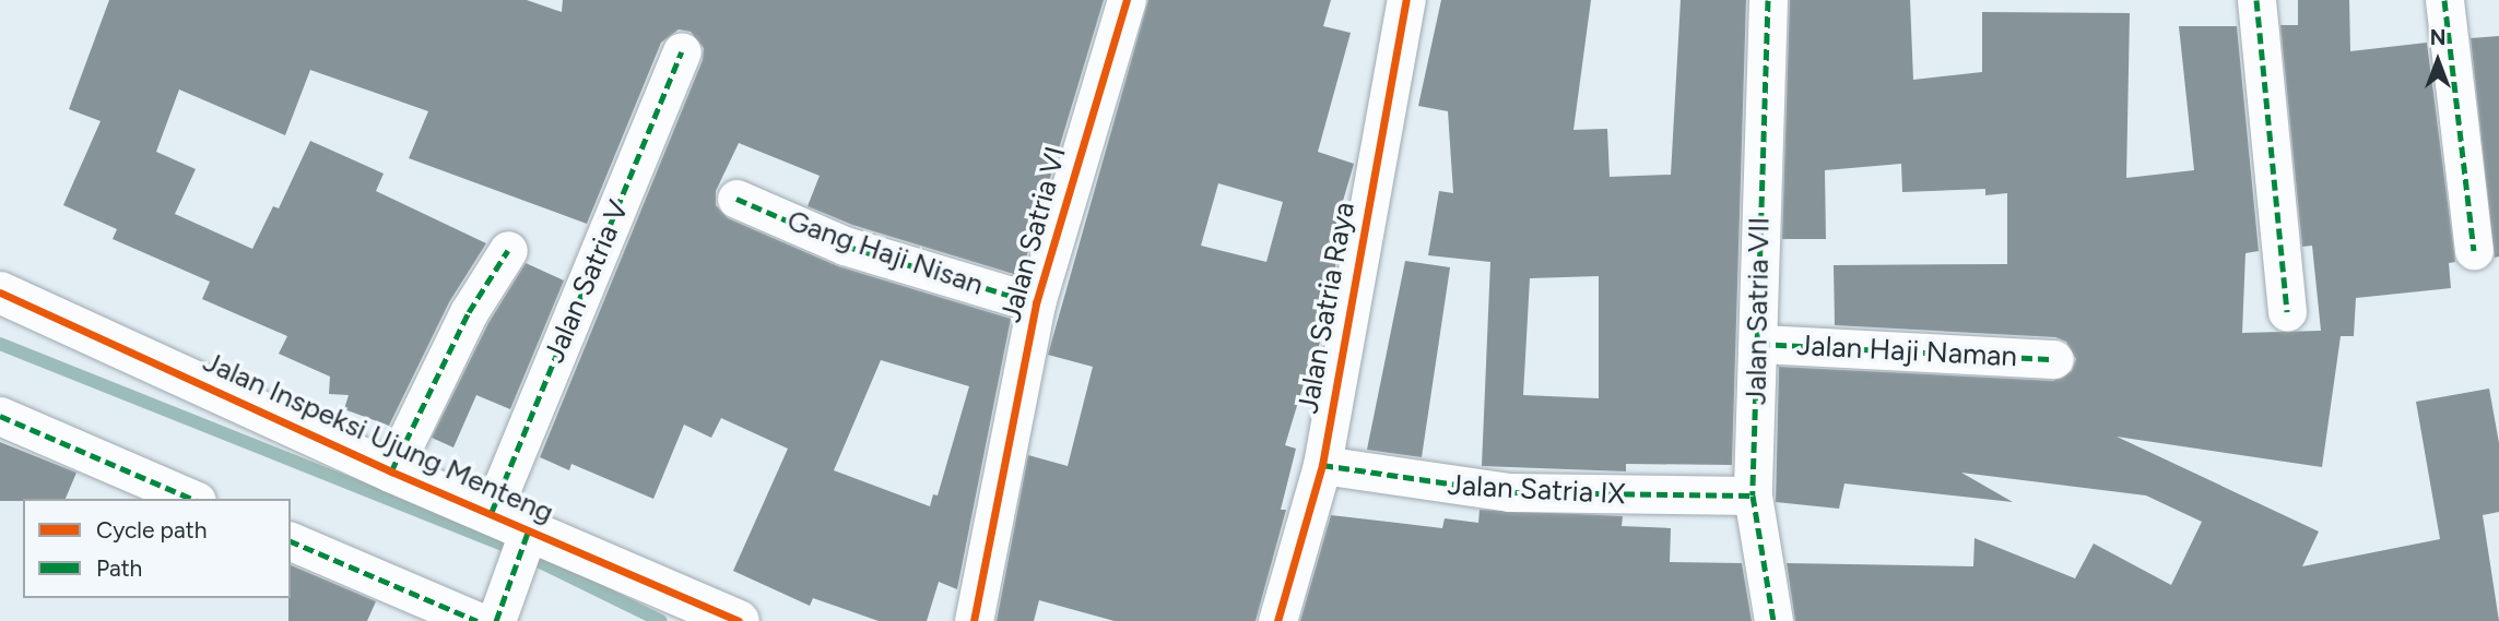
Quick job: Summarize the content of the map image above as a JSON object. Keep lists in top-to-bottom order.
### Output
{
  "streets": {
    "street": [
      "Jalan Satria VI",
      "Gang Haji Nisan",
      "Jalan Satria V",
      "Jalan Satria Raya",
      "Jalan Satria VII",
      "Jalan Haji Naman",
      "Jalan Inspeksi Ujung Menteng",
      "Jalan Satria IX"
    ]
  },
  "crossings": [
    ["Jalan Satria VI", "Gang Haji Nisan"],
    ["Jalan Satria V", "Jalan Inspeksi Ujung Menteng"],
    ["Jalan Satria Raya", "Jalan Satria IX"],
    ["Jalan Satria VII", "Jalan Haji Naman"],
    ["Jalan Satria VII", "Jalan Satria IX"]
  ],
  "legend": ["Cycle path", "Path"],
  "north": "top"
}
